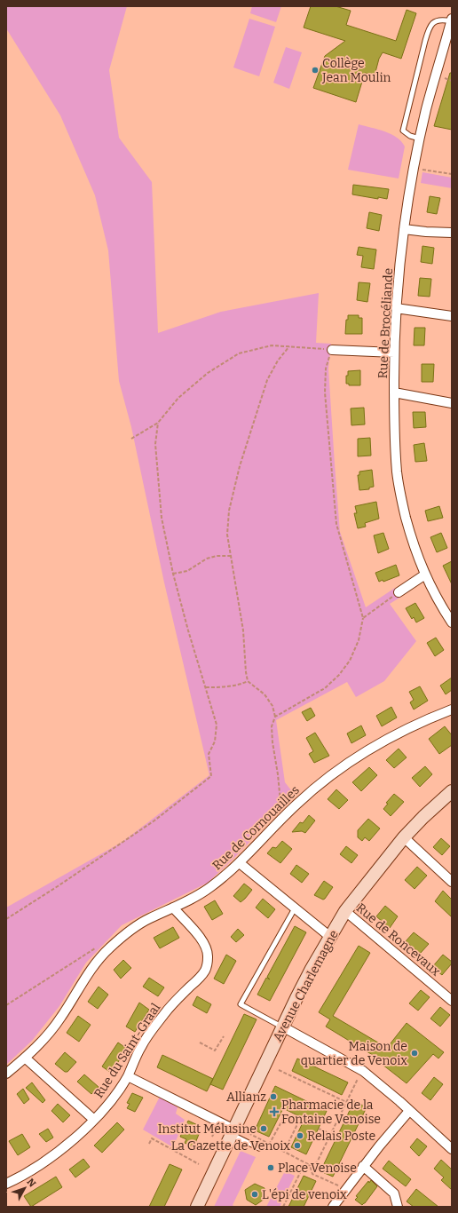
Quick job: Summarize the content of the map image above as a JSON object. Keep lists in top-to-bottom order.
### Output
{
  "streets": {
    "street": [
      "Rue de Brocéliande",
      "Rue de Cornouailles",
      "Rue de Roncevaux",
      "Avenue Charlemagne",
      "Rue du Saint-Graal"
    ]
  },
  "crossings": [
    ["Rue de Cornouailles", "Rue du Saint-Graal"],
    ["Rue de Roncevaux", "Avenue Charlemagne"]
  ],
  "places": {
    "other": [
      "Collège Jean Moulin",
      "Maison de quartier de Venoix",
      "Allianz",
      "Institut Mélusine",
      "Relais Poste",
      "La Gazette de Venoix",
      "Place Venoise",
      "L'épi de venoix"
    ],
    "health": ["Pharmacie de la Fontaine Venoise"]
  },
  "north": "top right"
}
